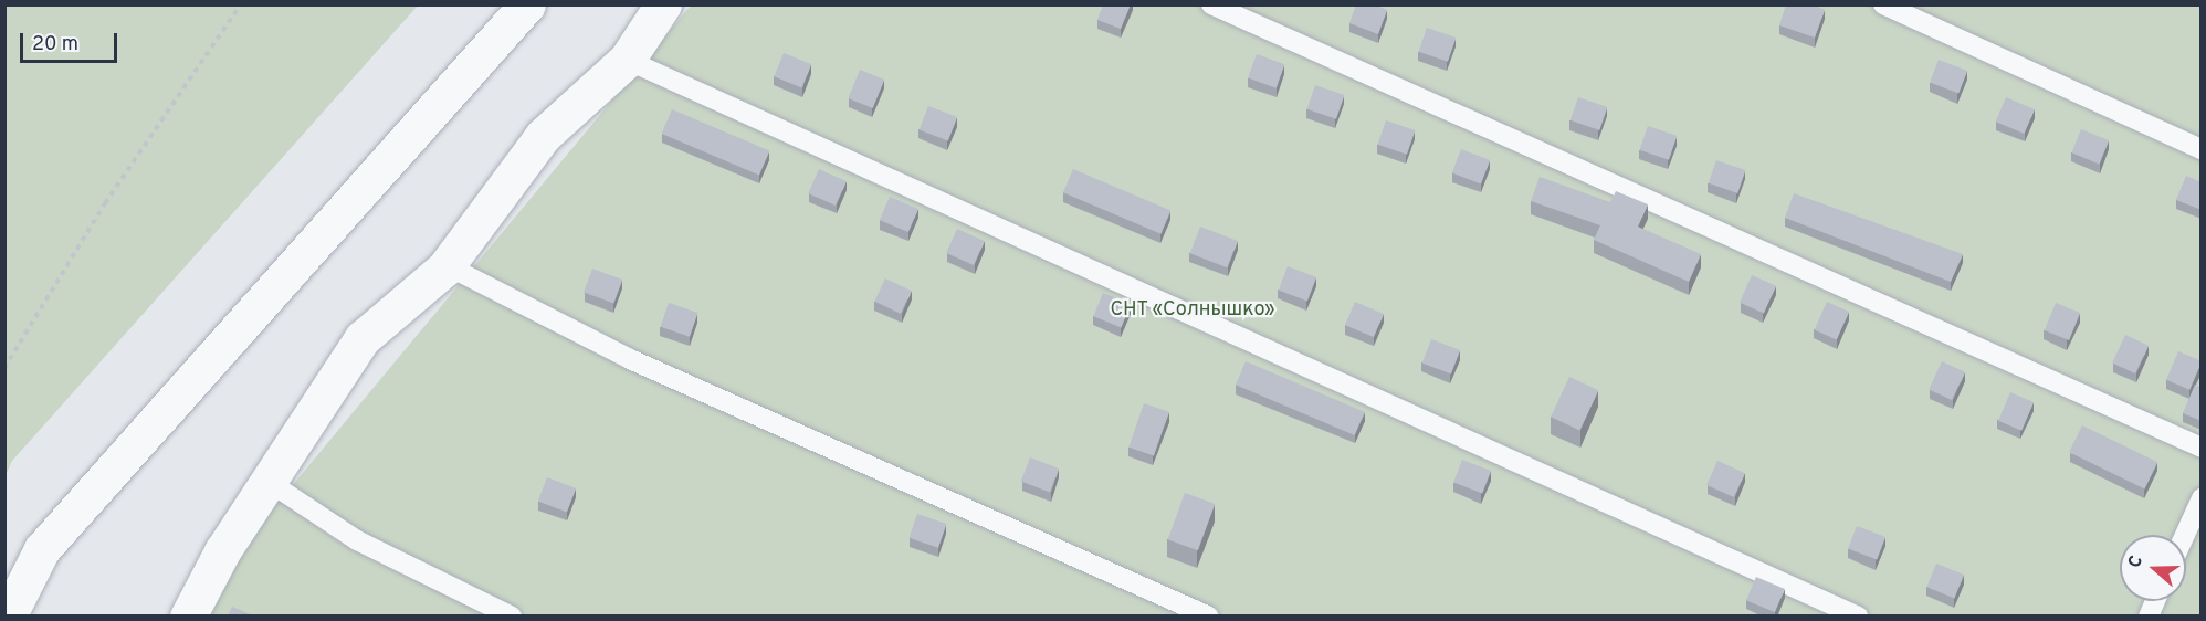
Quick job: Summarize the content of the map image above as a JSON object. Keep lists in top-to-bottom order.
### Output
{
  "parks": ["СНТ «Солнышко»"],
  "scale_bar": "20 m",
  "north": "left"
}
